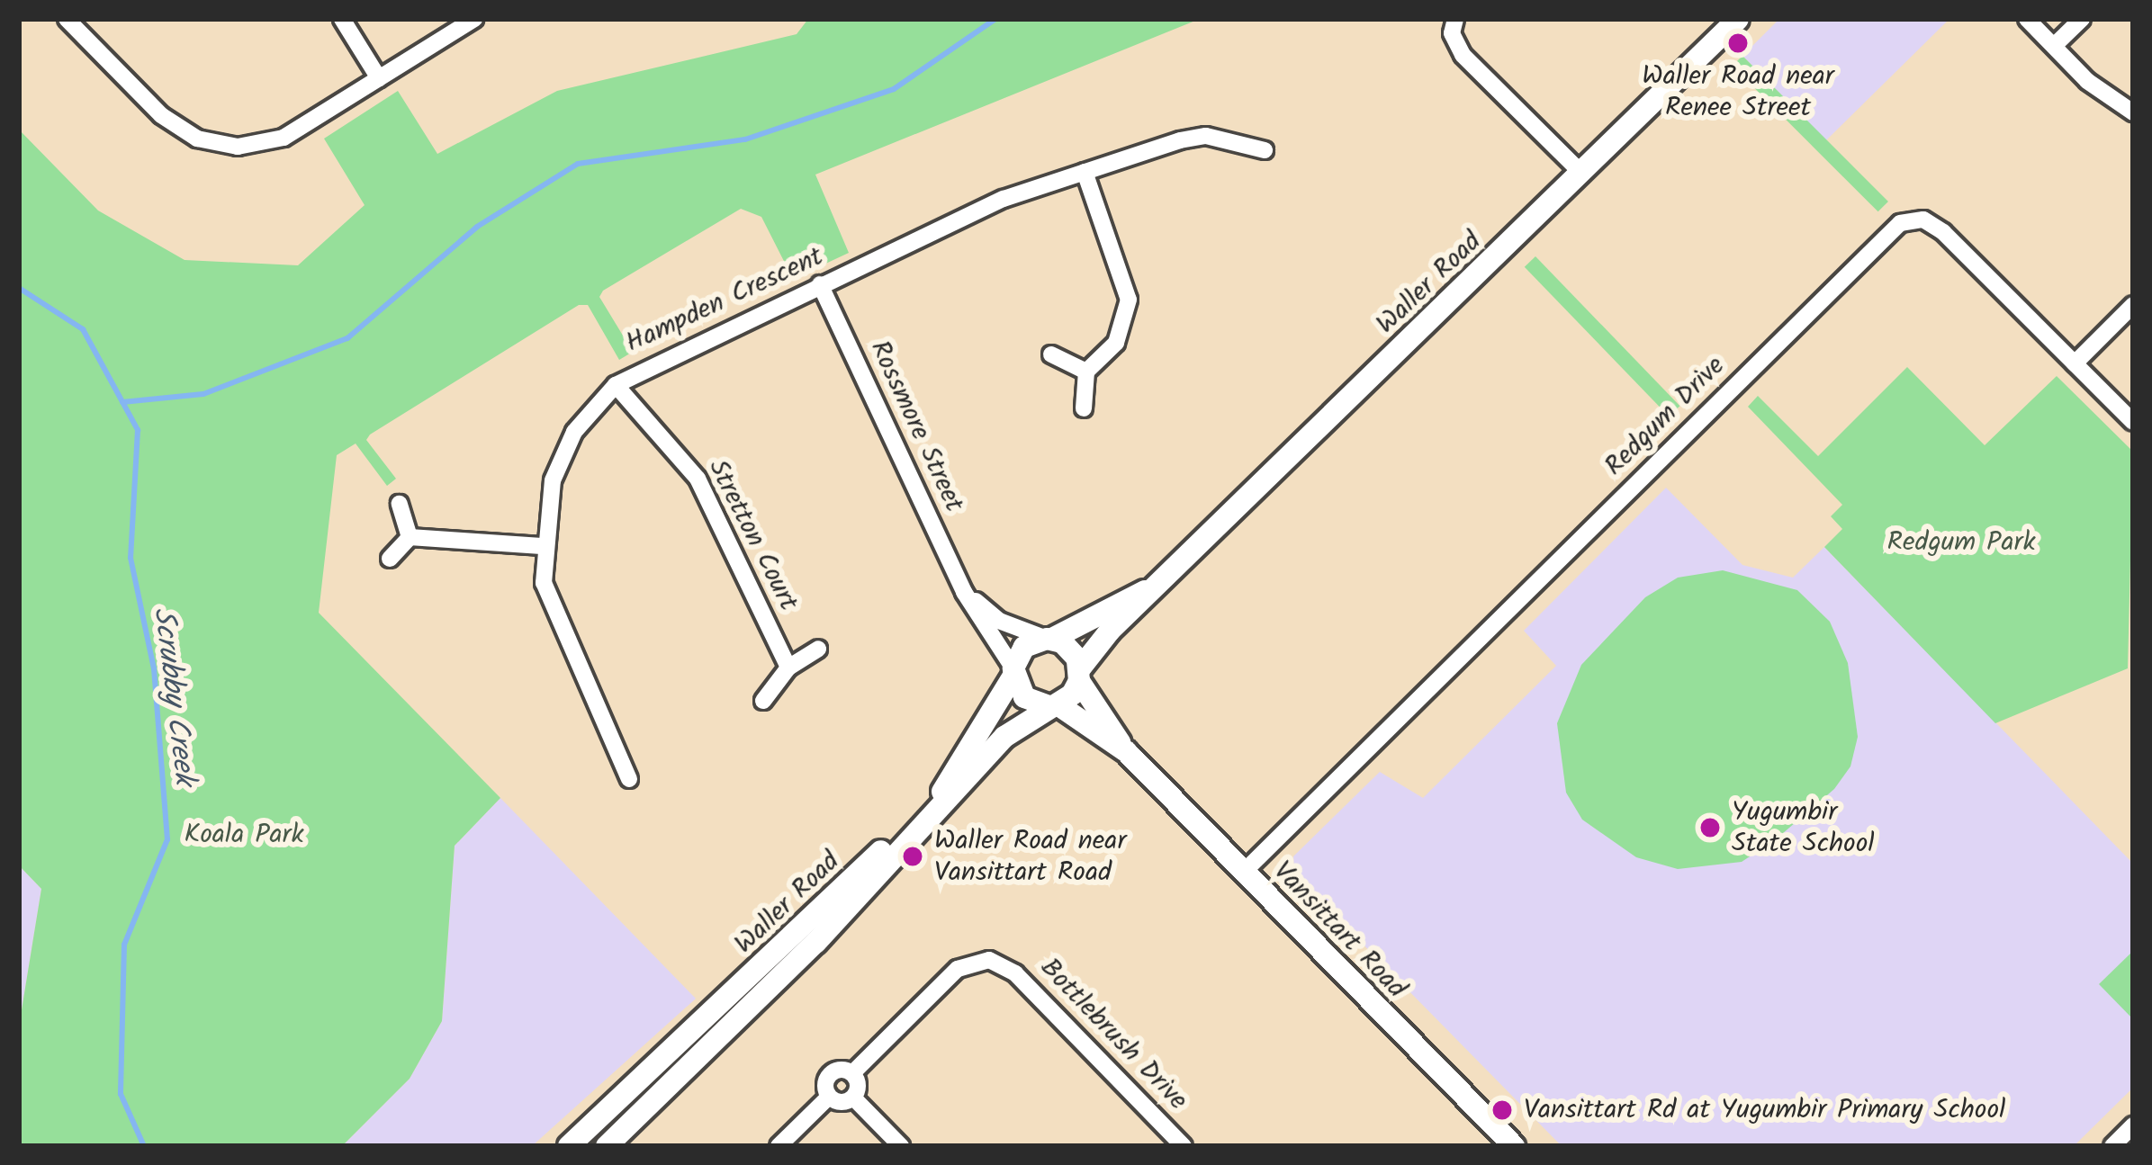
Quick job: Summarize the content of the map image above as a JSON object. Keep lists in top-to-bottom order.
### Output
{
  "streets": {
    "street": [
      "Waller Road",
      "Hampden Crescent",
      "Redgum Drive",
      "Rossmore Street",
      "Stretton Court",
      "Vansittart Road",
      "Bottlebrush Drive"
    ]
  },
  "crossings": [
    ["Waller Road", "Rossmore Street"],
    ["Waller Road", "Vansittart Road"],
    ["Hampden Crescent", "Rossmore Street"],
    ["Hampden Crescent", "Stretton Court"],
    ["Redgum Drive", "Vansittart Road"],
    ["Rossmore Street", "Vansittart Road"]
  ],
  "water": ["Scrubby Creek"],
  "parks": ["Redgum Park", "Koala Park"],
  "places": [
    "Waller Road near Renee Street",
    "Yugumbir State School",
    "Waller Road near Vansittart Road",
    "Vansittart Rd at Yugumbir Primary School"
  ]
}
